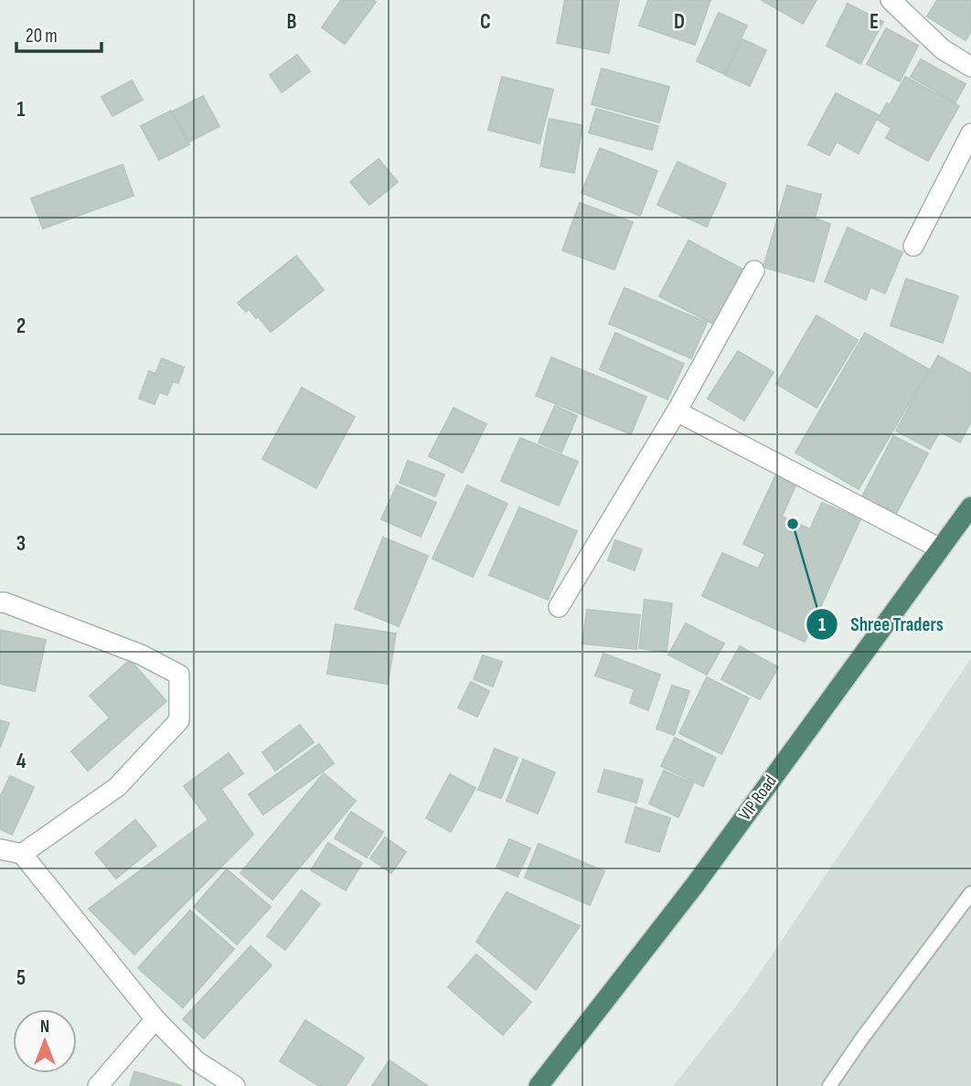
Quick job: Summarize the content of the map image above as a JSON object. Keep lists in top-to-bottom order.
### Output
{
  "streets": {
    "highway": ["VIP Road"]
  },
  "places": ["Shree Traders"],
  "scale_bar": "20 m",
  "north": "top",
  "grid": {
    "columns": [
      "B",
      "C",
      "D",
      "E"
    ],
    "rows": [
      "1",
      "2",
      "3",
      "4",
      "5"
    ]
  }
}
